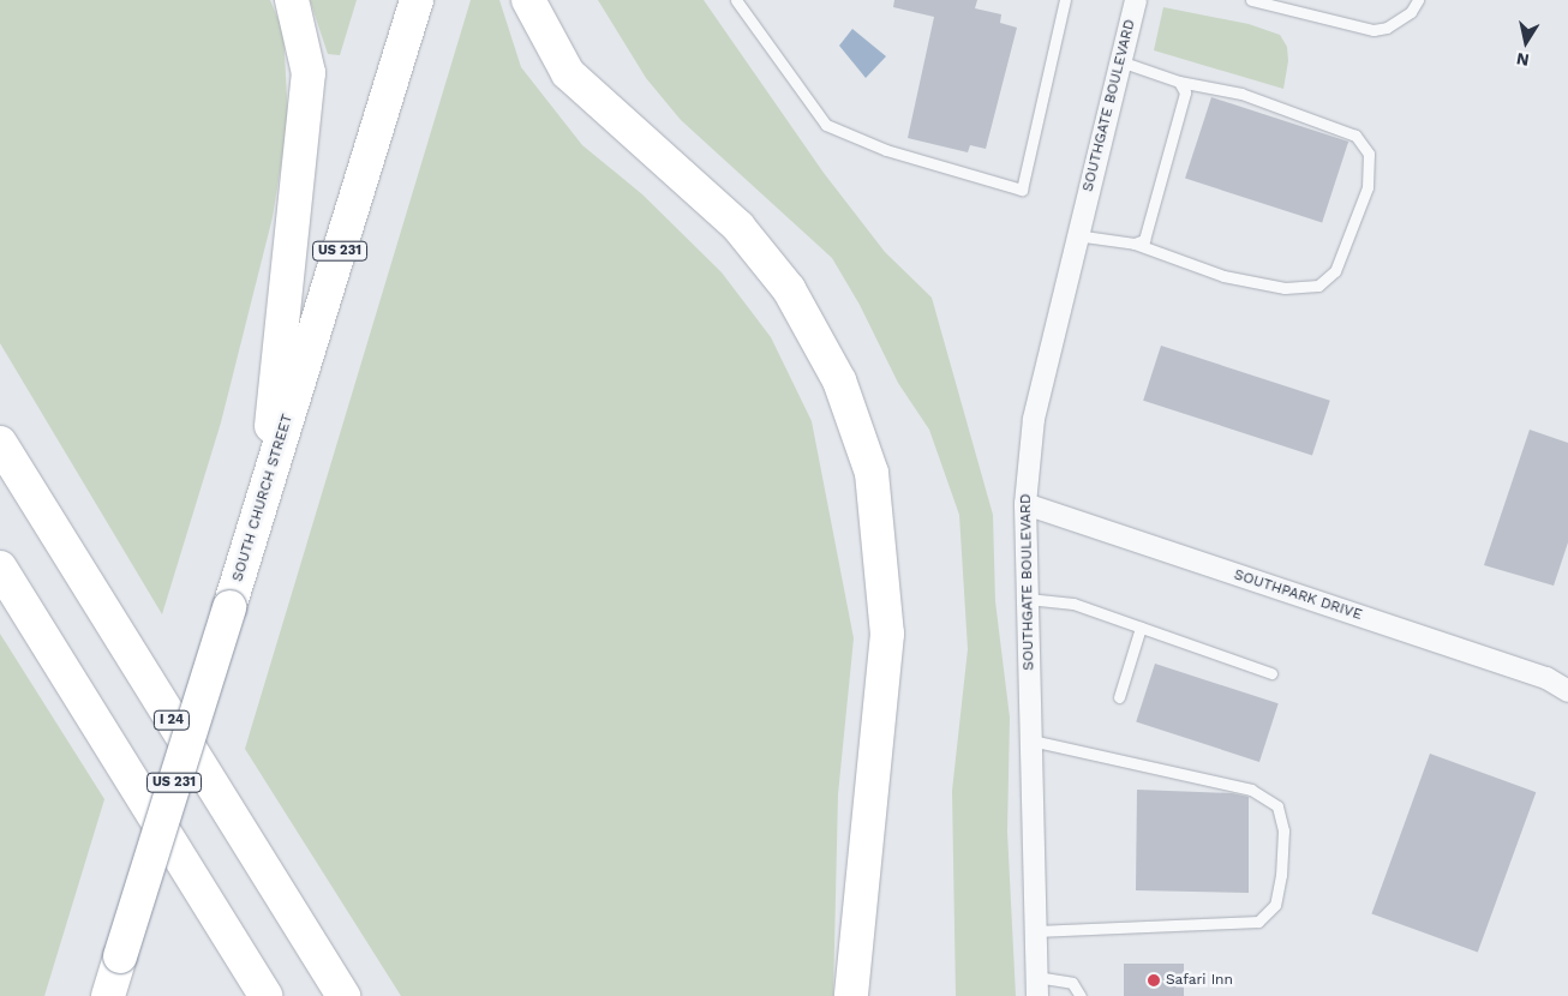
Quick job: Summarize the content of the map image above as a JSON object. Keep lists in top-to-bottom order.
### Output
{
  "streets": {
    "highway": ["US 231", "SOUTH CHURCH STREET", "I 24"],
    "street": ["SOUTHGATE BOULEVARD", "SOUTHPARK DRIVE"]
  },
  "crossings": [
    ["SOUTHGATE BOULEVARD", "SOUTHPARK DRIVE"]
  ],
  "places": ["Safari Inn"],
  "north": "bottom"
}
